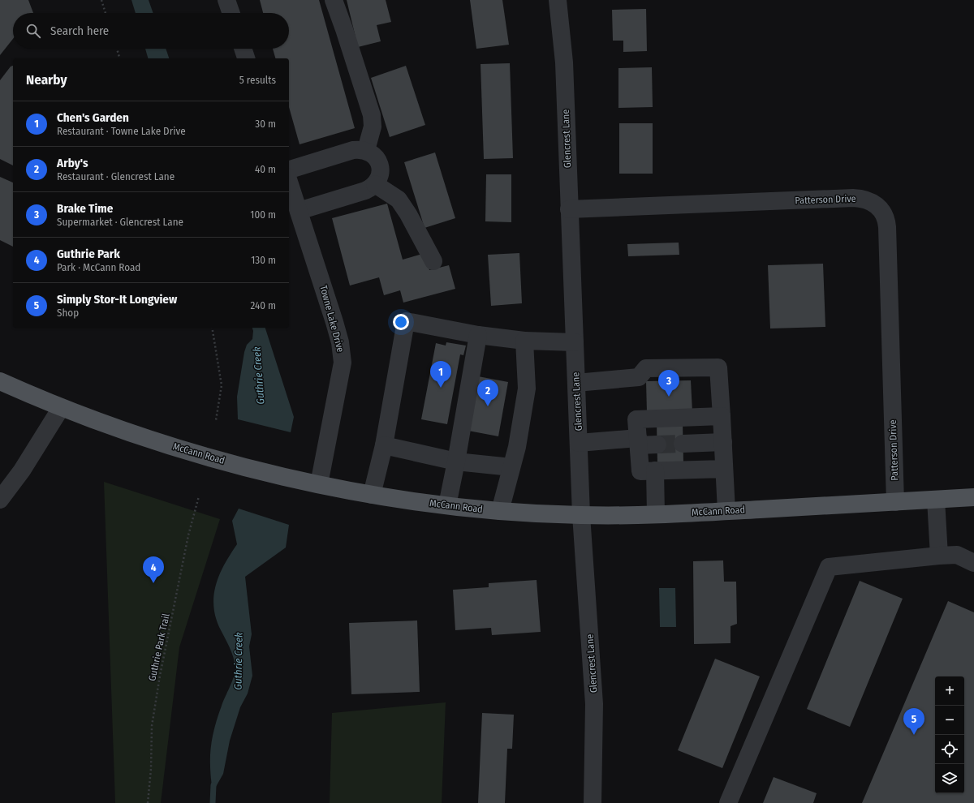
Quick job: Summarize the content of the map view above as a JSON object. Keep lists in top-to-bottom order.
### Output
{
  "streets": {
    "main road": ["McCann Road"],
    "street": ["Glencrest Lane", "Patterson Drive", "Towne Lake Drive"],
    "path": ["Guthrie Park Trail"]
  },
  "crossings": [
    ["Glencrest Lane", "Patterson Drive"],
    ["Glencrest Lane", "McCann Road"],
    ["Patterson Drive", "McCann Road"],
    ["Towne Lake Drive", "McCann Road"]
  ],
  "water": ["Guthrie Creek"],
  "page": {
    "search": "Search here",
    "heading": ["Nearby", "5 results"],
    "list": [
      {
        "mark": "1",
        "name": "Chen's Garden",
        "note": "Restaurant · Towne Lake Drive",
        "value": "30 m"
      },
      {
        "mark": "2",
        "name": "Arby's",
        "note": "Restaurant · Glencrest Lane",
        "value": "40 m"
      },
      {
        "mark": "3",
        "name": "Brake Time",
        "note": "Supermarket · Glencrest Lane",
        "value": "100 m"
      },
      {
        "mark": "4",
        "name": "Guthrie Park",
        "note": "Park · McCann Road",
        "value": "130 m"
      },
      {
        "mark": "5",
        "name": "Simply Stor-It Longview",
        "note": "Shop",
        "value": "240 m"
      }
    ],
    "pins": [
      "1",
      "3",
      "2",
      "4",
      "5"
    ],
    "map_buttons": ["+", "−"]
  }
}
